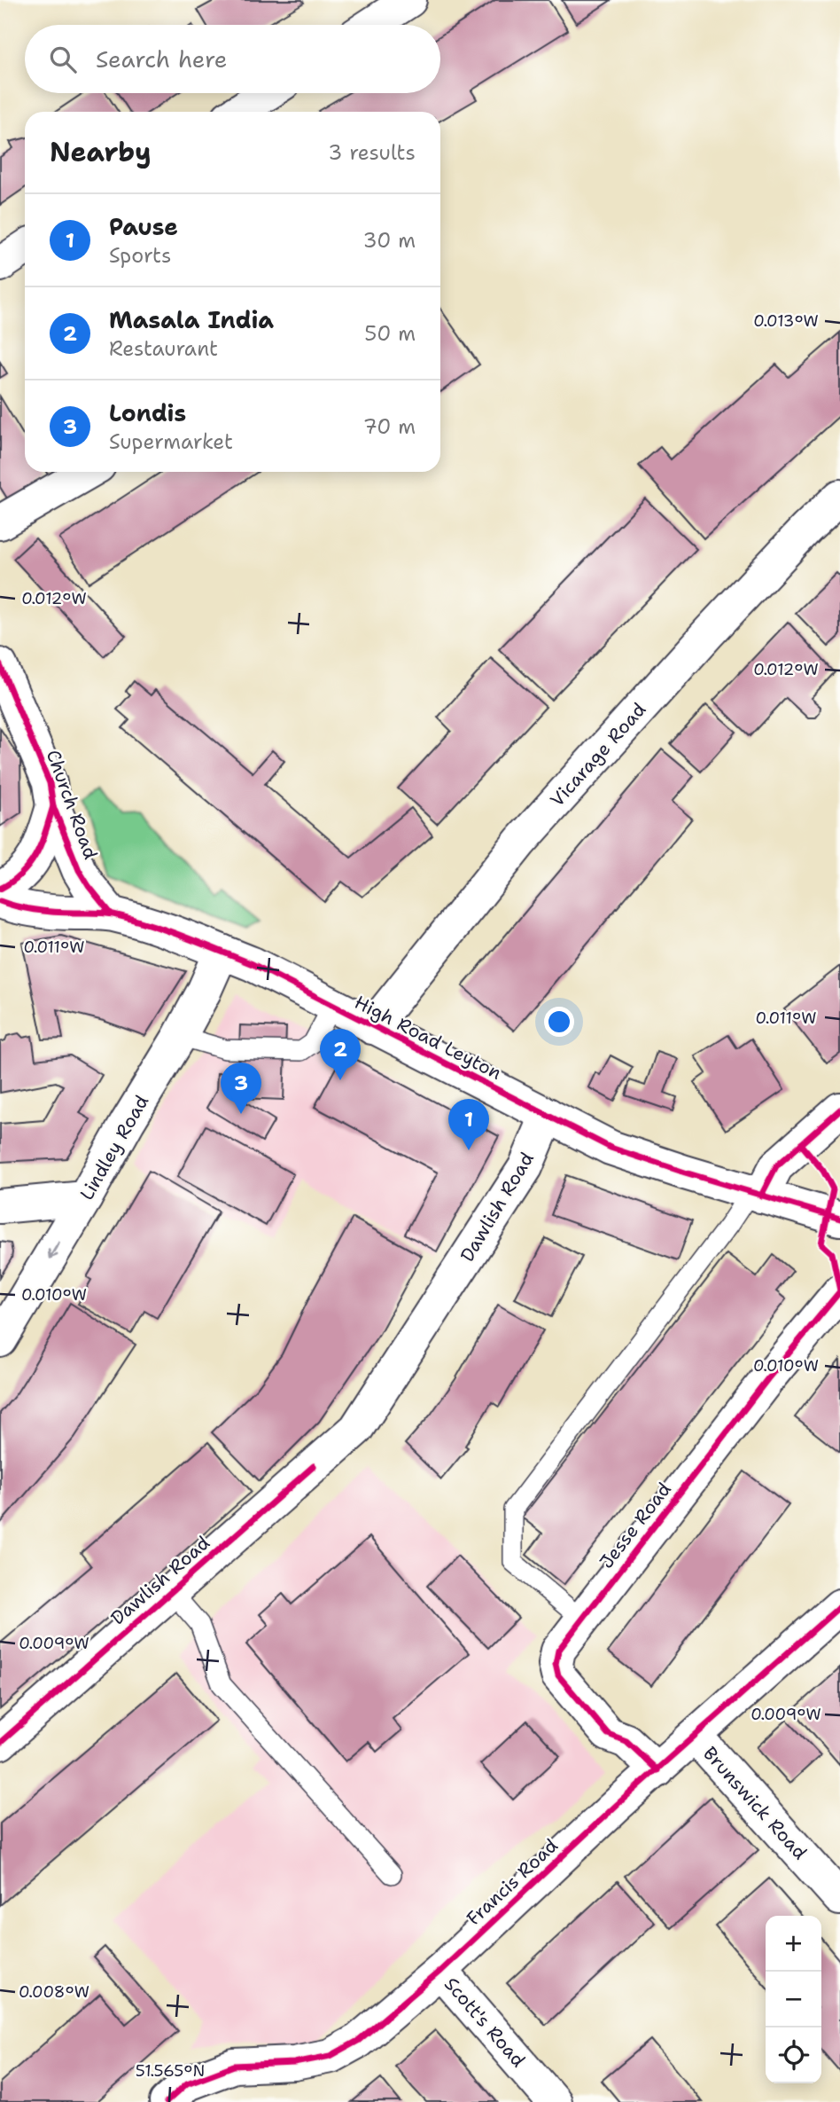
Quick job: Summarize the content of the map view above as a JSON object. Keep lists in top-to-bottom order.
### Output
{
  "streets": {
    "street": [
      "Vicarage Road",
      "Church Road",
      "High Road Leyton",
      "Lindley Road",
      "Dawlish Road",
      "Jesse Road",
      "Brunswick Road",
      "Francis Road",
      "Scott's Road"
    ]
  },
  "crossings": [
    ["Vicarage Road", "High Road Leyton"],
    ["Church Road", "High Road Leyton"],
    ["High Road Leyton", "Lindley Road"],
    ["High Road Leyton", "Dawlish Road"],
    ["Jesse Road", "Francis Road"],
    ["Brunswick Road", "Francis Road"],
    ["Francis Road", "Scott's Road"]
  ],
  "one_way": ["Lindley Road"],
  "page": {
    "search": "Search here",
    "heading": ["Nearby", "3 results"],
    "list": [
      {
        "mark": "1",
        "name": "Pause",
        "note": "Sports",
        "value": "30 m"
      },
      {
        "mark": "2",
        "name": "Masala India",
        "note": "Restaurant",
        "value": "50 m"
      },
      {
        "mark": "3",
        "name": "Londis",
        "note": "Supermarket",
        "value": "70 m"
      }
    ],
    "pins": ["2", "3", "1"],
    "map_buttons": ["+", "−"]
  },
  "coordinates": [
    "0.013°W",
    "0.012°W",
    "0.011°W",
    "0.010°W",
    "0.009°W",
    "0.008°W",
    "51.565°N"
  ]
}
